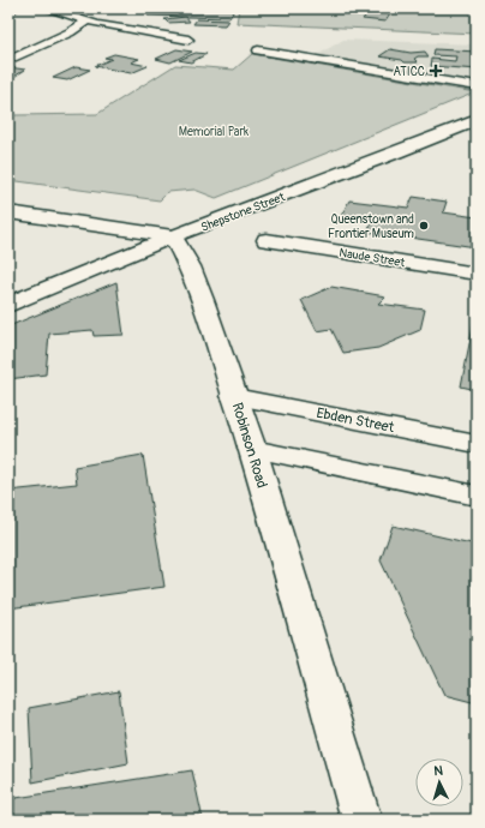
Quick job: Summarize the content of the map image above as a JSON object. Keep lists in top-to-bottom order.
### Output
{
  "streets": {
    "street": [
      "Shepstone Street",
      "Naude Street",
      "Ebden Street",
      "Robinson Road"
    ]
  },
  "crossings": [
    ["Shepstone Street", "Robinson Road"],
    ["Ebden Street", "Robinson Road"]
  ],
  "parks": ["Memorial Park"],
  "places": {
    "health": ["ATICC"],
    "other": ["Queenstown and Frontier Museum"]
  },
  "north": "top"
}
